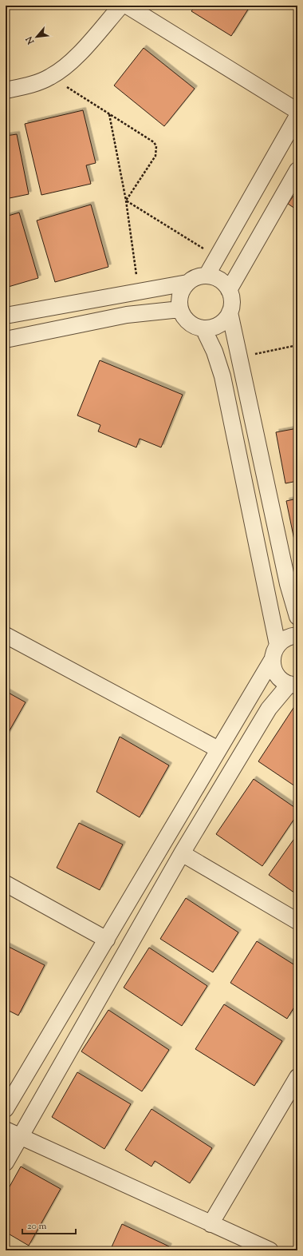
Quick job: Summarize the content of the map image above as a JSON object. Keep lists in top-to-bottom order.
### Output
{
  "scale_bar": "20 m",
  "north": "bottom left"
}
